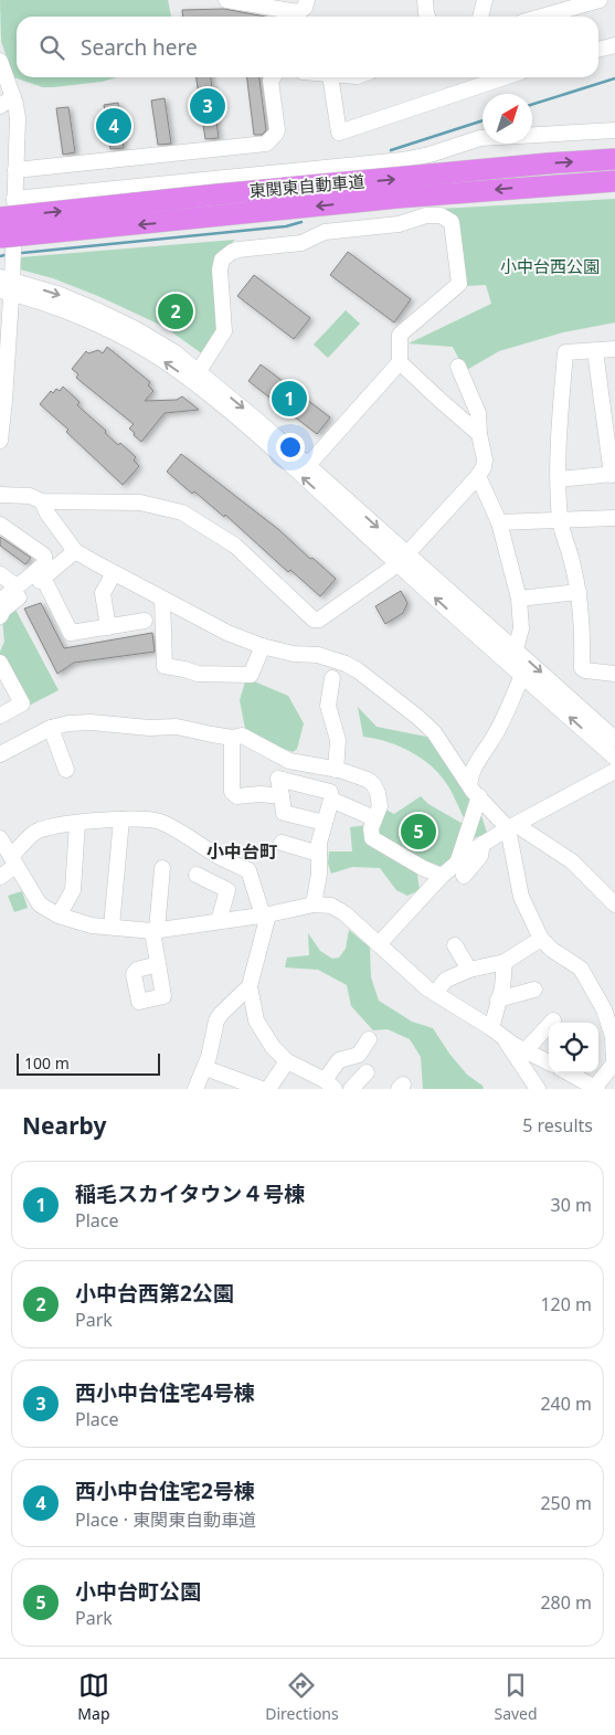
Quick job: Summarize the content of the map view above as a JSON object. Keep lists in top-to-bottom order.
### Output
{
  "streets": {
    "highway": ["東関東自動車道"]
  },
  "districts": ["小中台町"],
  "parks": ["小中台西公園"],
  "scale_bar": "100 m",
  "north": "top right",
  "page": {
    "search": "Search here",
    "pins": [
      "3",
      "4",
      "2",
      "1",
      "5"
    ],
    "scale": "100 m",
    "heading": ["Nearby", "5 results"],
    "list": [
      {
        "mark": "1",
        "name": "稲毛スカイタウン４号棟",
        "note": "Place",
        "value": "30 m"
      },
      {
        "mark": "2",
        "name": "小中台西第2公園",
        "note": "Park",
        "value": "120 m"
      },
      {
        "mark": "3",
        "name": "西小中台住宅4号棟",
        "note": "Place",
        "value": "240 m"
      },
      {
        "mark": "4",
        "name": "西小中台住宅2号棟",
        "note": "Place · 東関東自動車道",
        "value": "250 m"
      },
      {
        "mark": "5",
        "name": "小中台町公園",
        "note": "Park",
        "value": "280 m"
      }
    ],
    "nav": ["Map", "Directions", "Saved"]
  }
}
